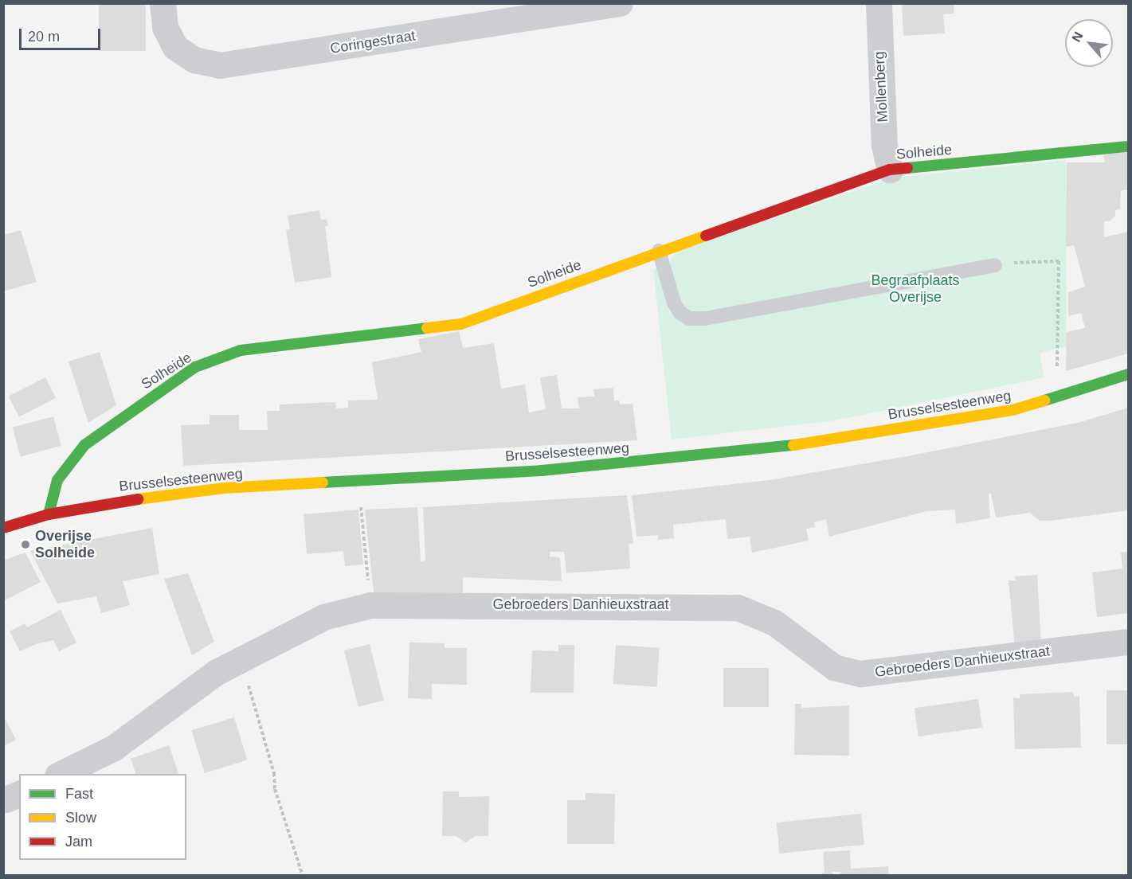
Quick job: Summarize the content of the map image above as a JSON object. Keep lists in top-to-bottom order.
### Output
{
  "streets": {
    "street": [
      "Coringestraat",
      "Mollenberg",
      "Solheide",
      "Brusselsesteenweg",
      "Gebroeders Danhieuxstraat"
    ]
  },
  "crossings": [
    ["Mollenberg", "Solheide"],
    ["Solheide", "Brusselsesteenweg"]
  ],
  "parks": ["Begraafplaats Overijse"],
  "places": ["Overijse Solheide"],
  "legend": ["Fast", "Slow", "Jam"],
  "scale_bar": "20 m",
  "north": "top left"
}
